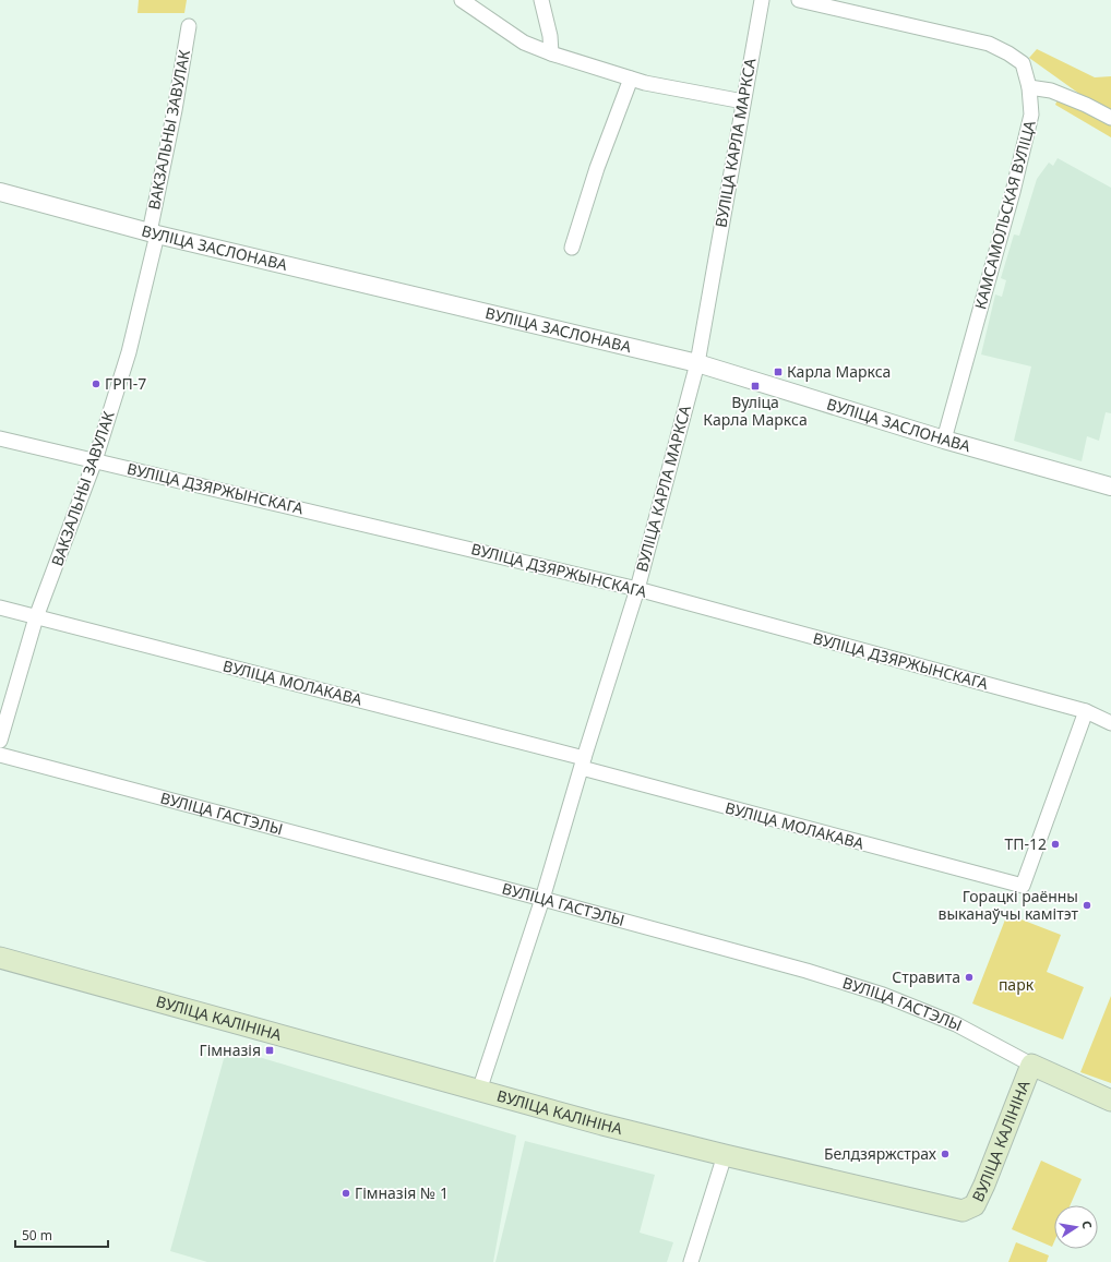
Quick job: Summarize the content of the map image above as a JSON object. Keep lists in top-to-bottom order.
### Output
{
  "streets": {
    "main road": ["ВУЛІЦА ГАСТЭЛЫ", "ВУЛІЦА КАЛІНІНА"],
    "street": [
      "ВАКЗАЛЬНЫ ЗАВУЛАК",
      "ВУЛІЦА КАРЛА МАРКСА",
      "КАМСАМОЛЬСКАЯ ВУЛІЦА",
      "ВУЛІЦА ЗАСЛОНАВА",
      "ВУЛІЦА ДЗЯРЖЫНСКАГА",
      "ВУЛІЦА МОЛАКАВА"
    ]
  },
  "crossings": [
    ["ВАКЗАЛЬНЫ ЗАВУЛАК", "ВУЛІЦА ЗАСЛОНАВА"],
    ["ВАКЗАЛЬНЫ ЗАВУЛАК", "ВУЛІЦА ДЗЯРЖЫНСКАГА"],
    ["ВАКЗАЛЬНЫ ЗАВУЛАК", "ВУЛІЦА МОЛАКАВА"],
    ["ВУЛІЦА КАРЛА МАРКСА", "ВУЛІЦА ЗАСЛОНАВА"],
    ["ВУЛІЦА КАРЛА МАРКСА", "ВУЛІЦА ДЗЯРЖЫНСКАГА"],
    ["ВУЛІЦА КАРЛА МАРКСА", "ВУЛІЦА МОЛАКАВА"],
    ["ВУЛІЦА КАРЛА МАРКСА", "ВУЛІЦА ГАСТЭЛЫ"],
    ["ВУЛІЦА КАРЛА МАРКСА", "ВУЛІЦА КАЛІНІНА"],
    ["КАМСАМОЛЬСКАЯ ВУЛІЦА", "ВУЛІЦА ЗАСЛОНАВА"],
    ["ВУЛІЦА ДЗЯРЖЫНСКАГА", "ВУЛІЦА МОЛАКАВА"],
    ["ВУЛІЦА ГАСТЭЛЫ", "ВУЛІЦА КАЛІНІНА"]
  ],
  "parks": ["парк"],
  "places": {
    "transit": ["Карла Маркса", "Вуліца Карла Маркса", "Гімназія"],
    "other": [
      "ГРП-7",
      "ТП-12",
      "Горацкі раённы выканаўчы камітэт",
      "Стравита",
      "Белдзяржстрах",
      "Гімназія № 1"
    ]
  },
  "scale_bar": "50 m",
  "north": "right"
}
